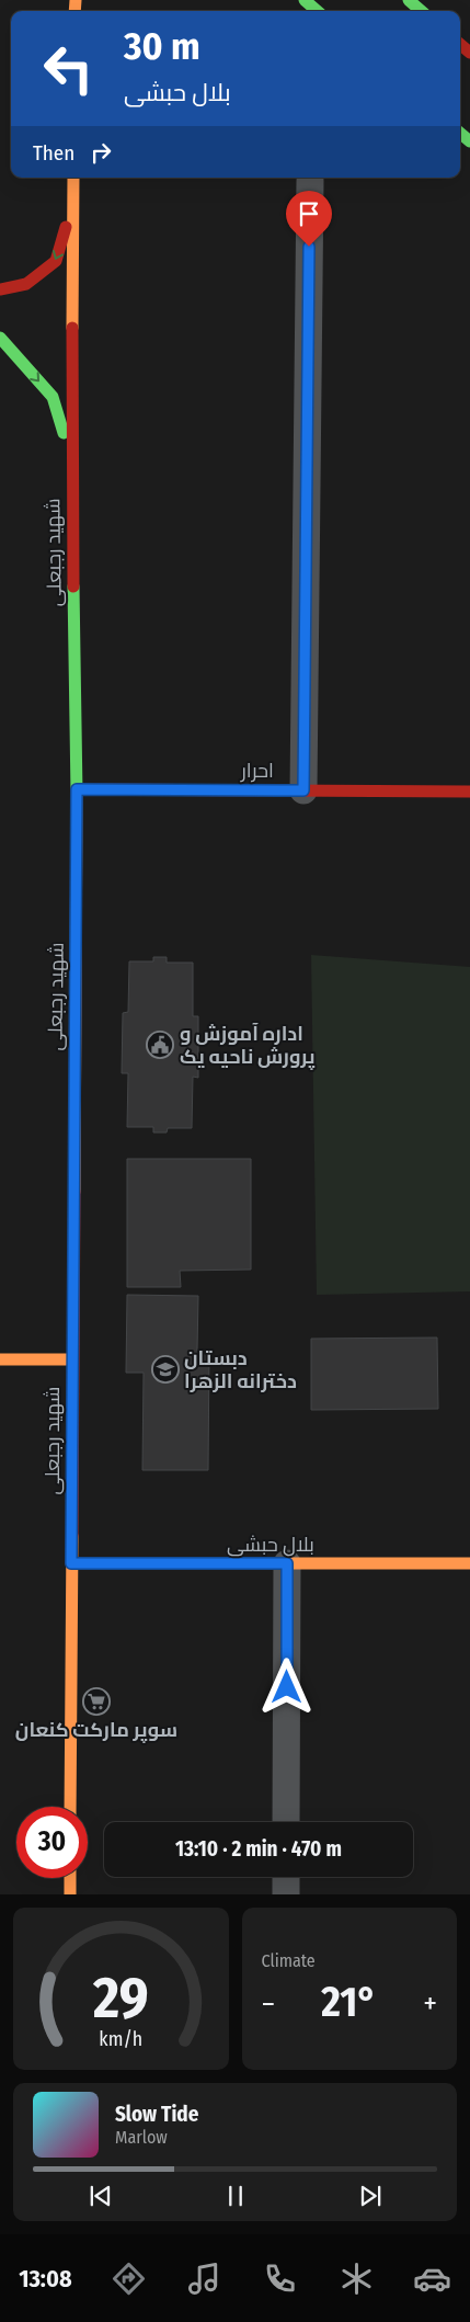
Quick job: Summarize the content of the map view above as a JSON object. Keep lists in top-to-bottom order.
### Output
{
  "streets": {
    "street": ["شهید رجبعلی", "احرار", "بلال حبشی"]
  },
  "crossings": [
    ["شهید رجبعلی", "احرار"],
    ["شهید رجبعلی", "بلال حبشی"]
  ],
  "places": {
    "public building": ["اداره آموزش و پرورش ناحیه یک"],
    "school or university": ["دبستان دخترانه الزهرا"],
    "supermarket": ["سوپر مارکت کنعان"]
  },
  "page": {
    "turn": ["30 m", "بلال حبشی"],
    "then": "Then",
    "limit": "30",
    "trip": "13:10 · 2 min · 470 m",
    "tile": "Climate",
    "heat": ["−", "21°", "+"],
    "song": ["Slow Tide", "Marlow"],
    "tabs": "13:08",
    "gauge": ["29", "km/h"]
  }
}
